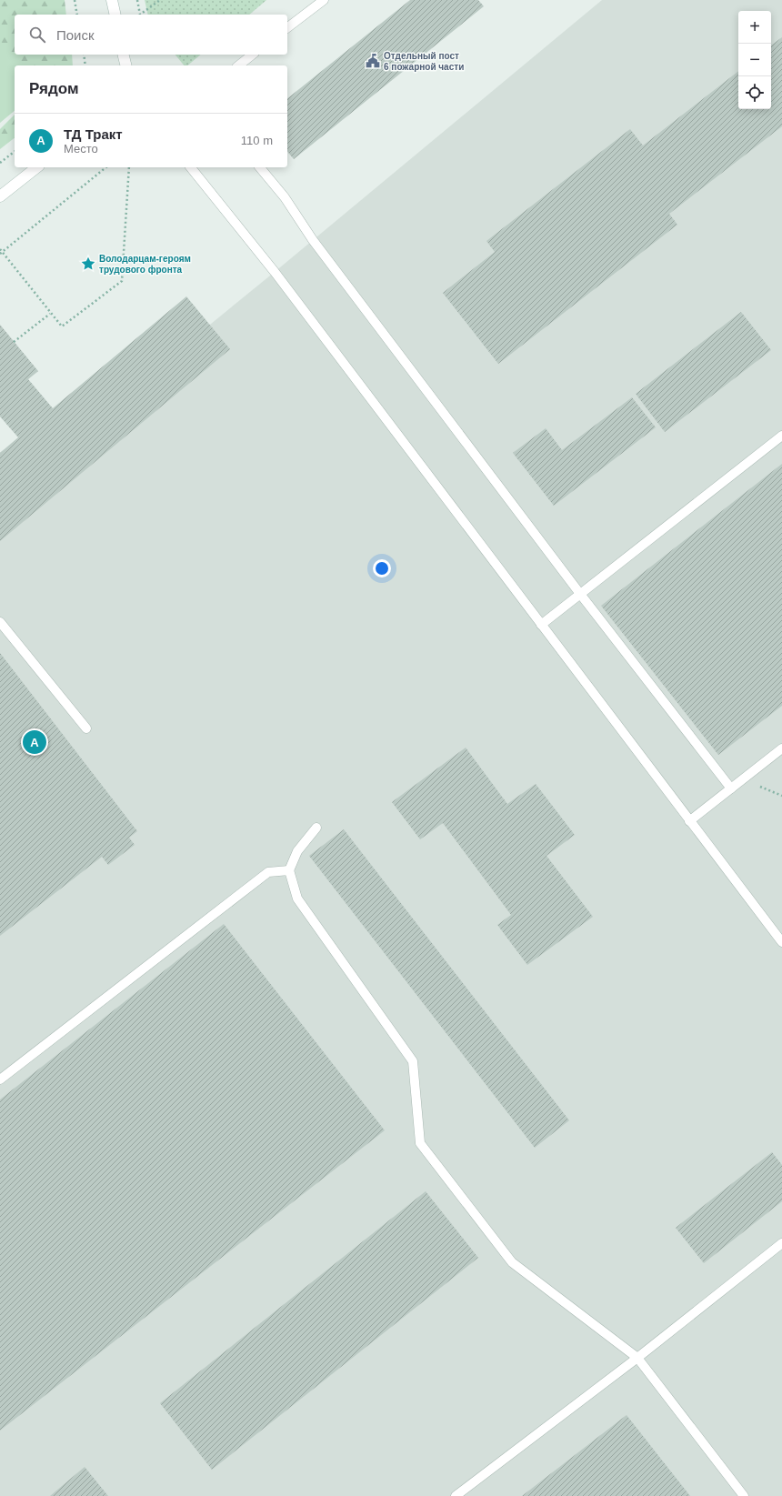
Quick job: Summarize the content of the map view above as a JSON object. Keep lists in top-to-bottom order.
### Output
{
  "places": {
    "public building": ["Отдельный пост 6 пожарной части"],
    "place": ["Володарцам-героям трудового фронта"]
  },
  "page": {
    "map_buttons": ["+", "−"],
    "search": "Поиск",
    "heading": "Рядом",
    "list": [
      {
        "mark": "A",
        "name": "ТД Тракт",
        "note": "Место",
        "value": "110 m"
      }
    ],
    "pins": "A"
  }
}
